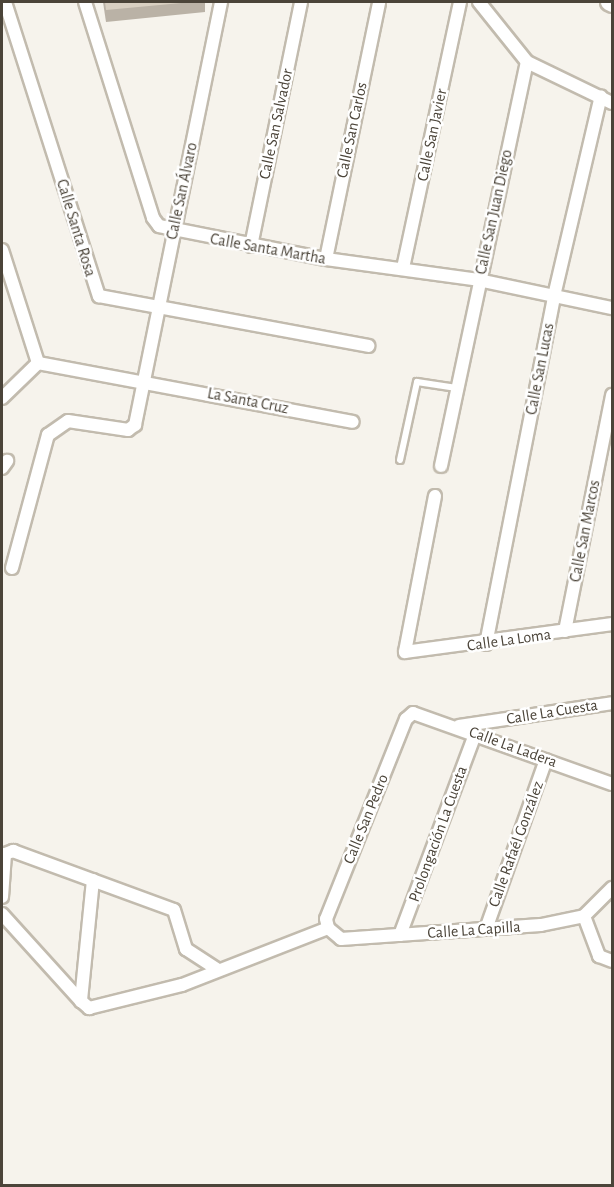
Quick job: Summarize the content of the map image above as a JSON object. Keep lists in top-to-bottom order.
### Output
{
  "streets": {
    "street": [
      "Calle San Salvador",
      "Calle San Carlos",
      "Calle San Javier",
      "Calle San Álvaro",
      "Calle San Juan Diego",
      "Calle Santa Rosa",
      "Calle Santa Martha",
      "Calle San Lucas",
      "La Santa Cruz",
      "Calle San Marcos",
      "Calle La Loma",
      "Calle La Cuesta",
      "Calle La Ladera",
      "Calle San Pedro",
      "Prolongación La Cuesta",
      "Calle Rafaél González",
      "Calle La Capilla"
    ]
  },
  "crossings": [
    ["Calle San Salvador", "Calle Santa Martha"],
    ["Calle San Carlos", "Calle Santa Martha"],
    ["Calle San Javier", "Calle Santa Martha"],
    ["Calle San Álvaro", "Calle Santa Rosa"],
    ["Calle San Álvaro", "Calle Santa Martha"],
    ["Calle San Álvaro", "La Santa Cruz"],
    ["Calle San Juan Diego", "Calle Santa Martha"],
    ["Calle Santa Martha", "Calle San Lucas"],
    ["Calle San Lucas", "Calle La Loma"],
    ["Calle San Marcos", "Calle La Loma"],
    ["Calle La Cuesta", "Calle La Ladera"],
    ["Calle La Ladera", "Calle San Pedro"],
    ["Calle La Ladera", "Prolongación La Cuesta"],
    ["Calle La Ladera", "Calle Rafaél González"],
    ["Calle San Pedro", "Calle La Capilla"],
    ["Prolongación La Cuesta", "Calle La Capilla"],
    ["Calle Rafaél González", "Calle La Capilla"]
  ]
}
